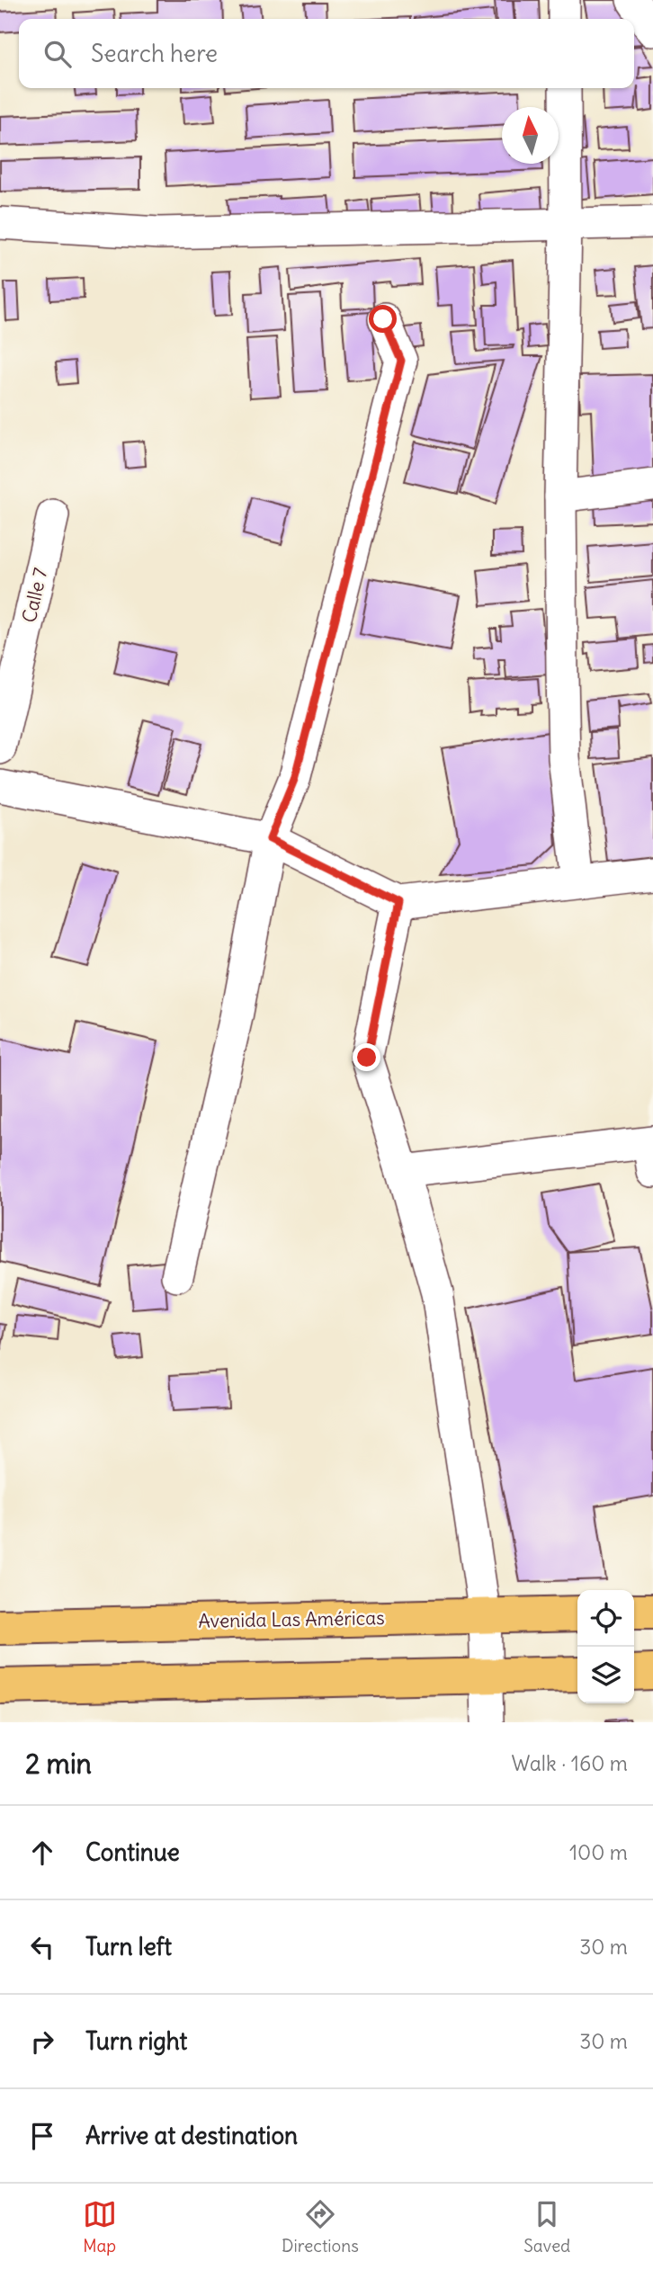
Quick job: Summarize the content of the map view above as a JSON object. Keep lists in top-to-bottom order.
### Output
{
  "streets": {
    "main road": ["Avenida Las Américas"],
    "street": ["Calle 7"]
  },
  "north": "top",
  "page": {
    "search": "Search here",
    "heading": ["2 min", "Walk · 160 m"],
    "list": [
      ["Continue", "100 m"],
      ["Turn left", "30 m"],
      ["Turn right", "30 m"],
      "Arrive at destination"
    ],
    "nav": ["Map", "Directions", "Saved"]
  }
}
